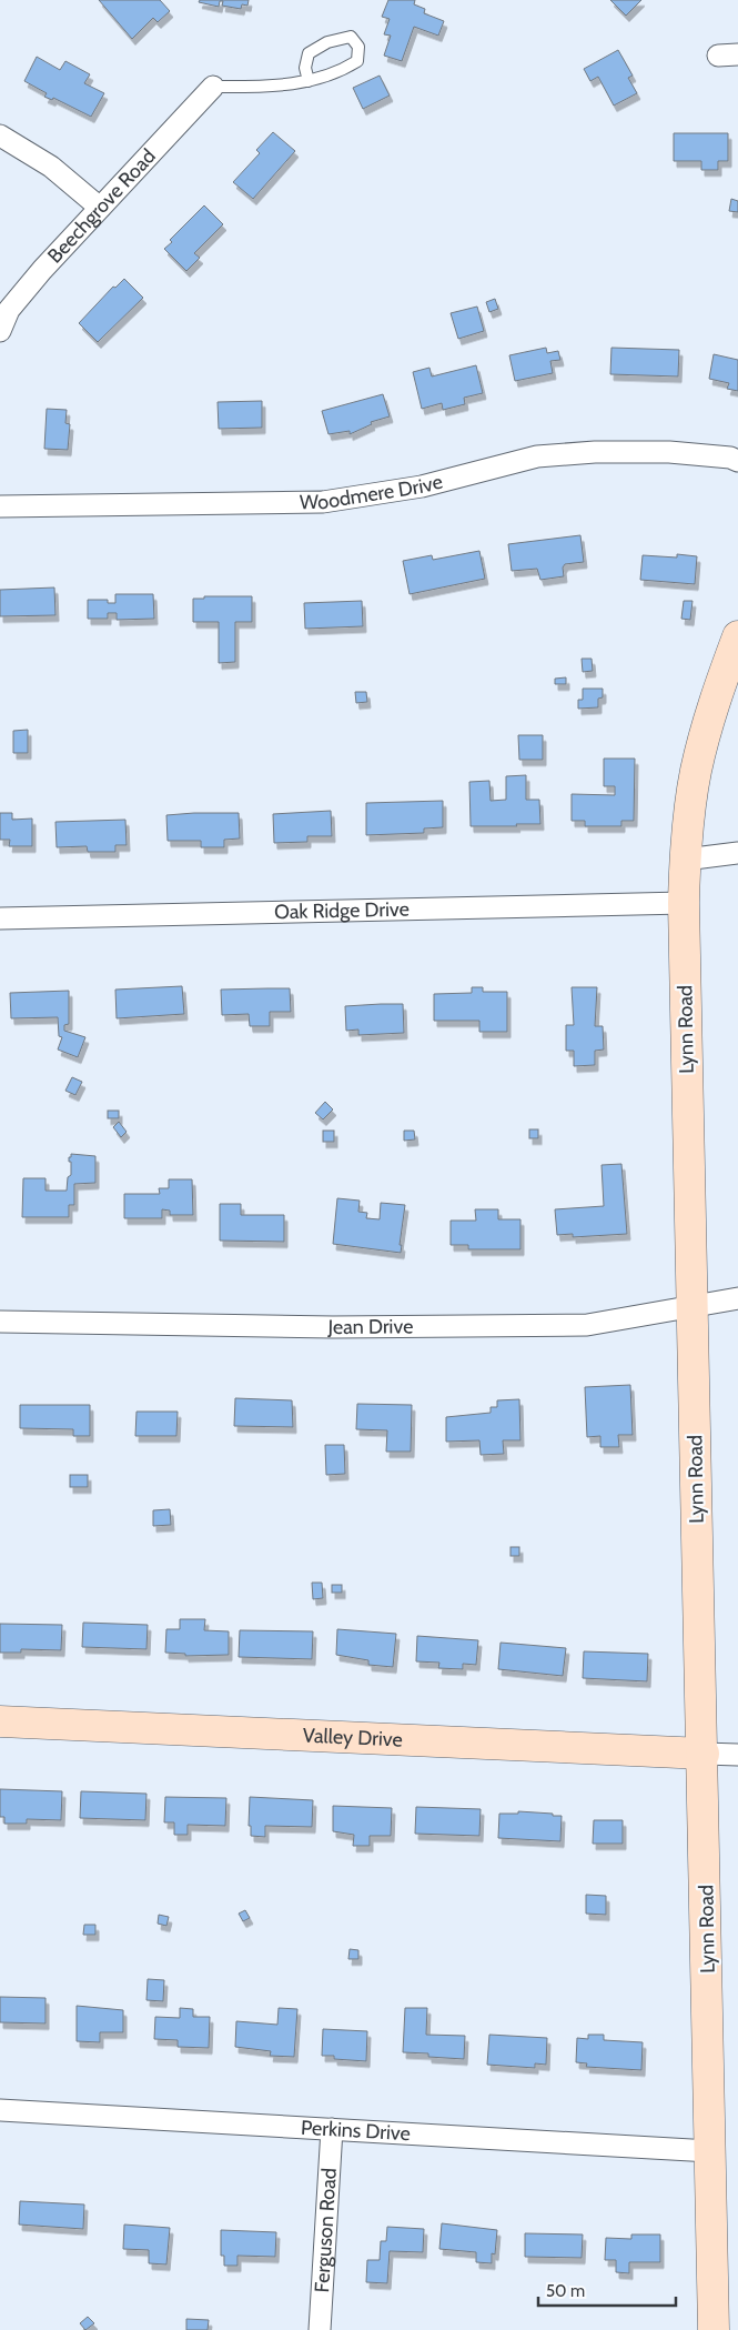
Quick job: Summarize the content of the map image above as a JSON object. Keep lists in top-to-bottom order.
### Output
{
  "streets": {
    "main road": ["Lynn Road", "Valley Drive"],
    "street": [
      "Beechgrove Road",
      "Woodmere Drive",
      "Oak Ridge Drive",
      "Jean Drive",
      "Perkins Drive",
      "Ferguson Road"
    ]
  },
  "crossings": [
    ["Oak Ridge Drive", "Lynn Road"],
    ["Lynn Road", "Jean Drive"],
    ["Lynn Road", "Valley Drive"],
    ["Lynn Road", "Perkins Drive"],
    ["Perkins Drive", "Ferguson Road"]
  ],
  "scale_bar": "50 m"
}
